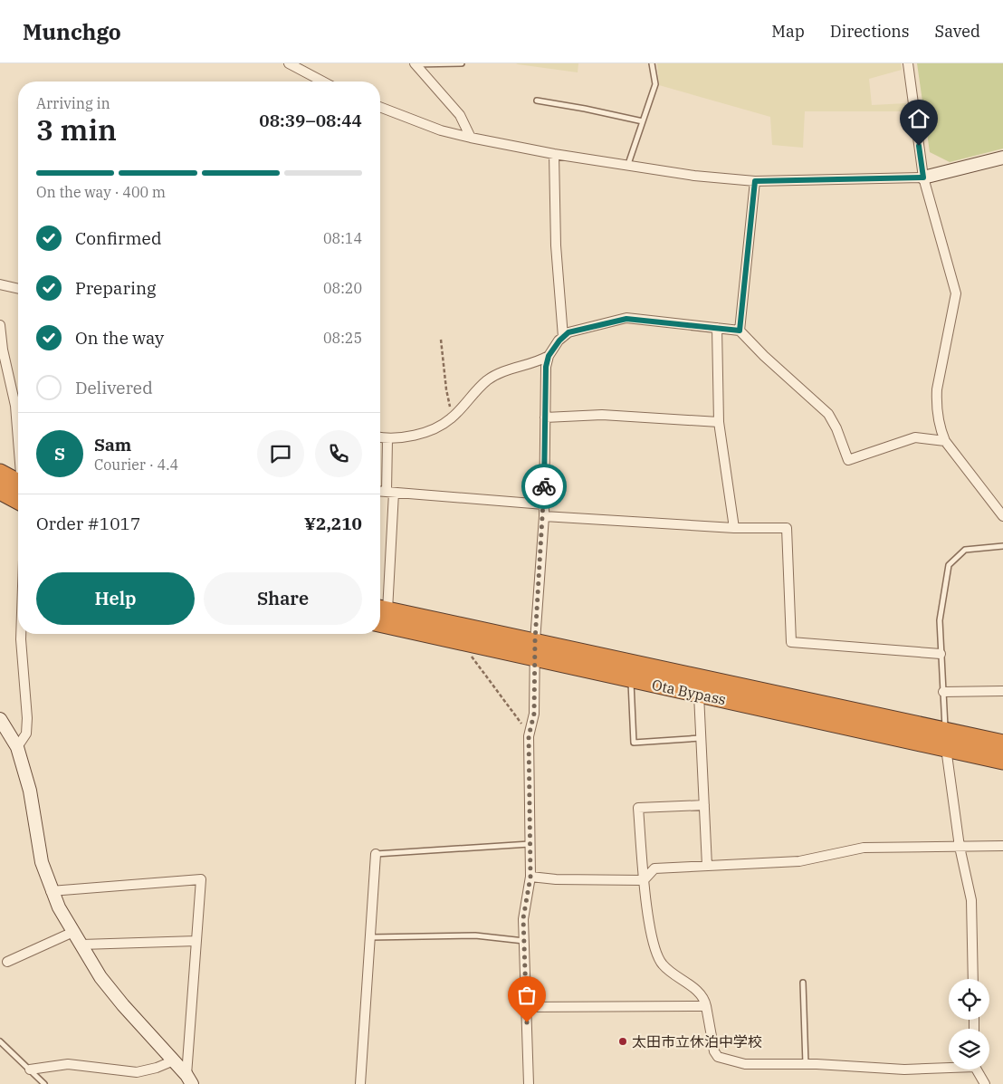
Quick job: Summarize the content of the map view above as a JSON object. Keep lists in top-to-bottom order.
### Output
{
  "streets": {
    "highway": ["Ota Bypass"]
  },
  "places": ["太田市立休泊中学校"],
  "page": {
    "header": "Munchgo",
    "nav": ["Map", "Directions", "Saved"],
    "heading": ["3 min", "Arriving in", "08:39–08:44"],
    "panel": [
      "Sam",
      "Courier · 4.4",
      "Order #1017",
      "¥2,210"
    ],
    "bar": "On the way · 400 m",
    "list": [
      ["Confirmed", "08:14"],
      ["Preparing", "08:20"],
      ["On the way", "08:25"],
      "Delivered"
    ],
    "round": "S",
    "buttons": ["Help", "Share"]
  }
}
